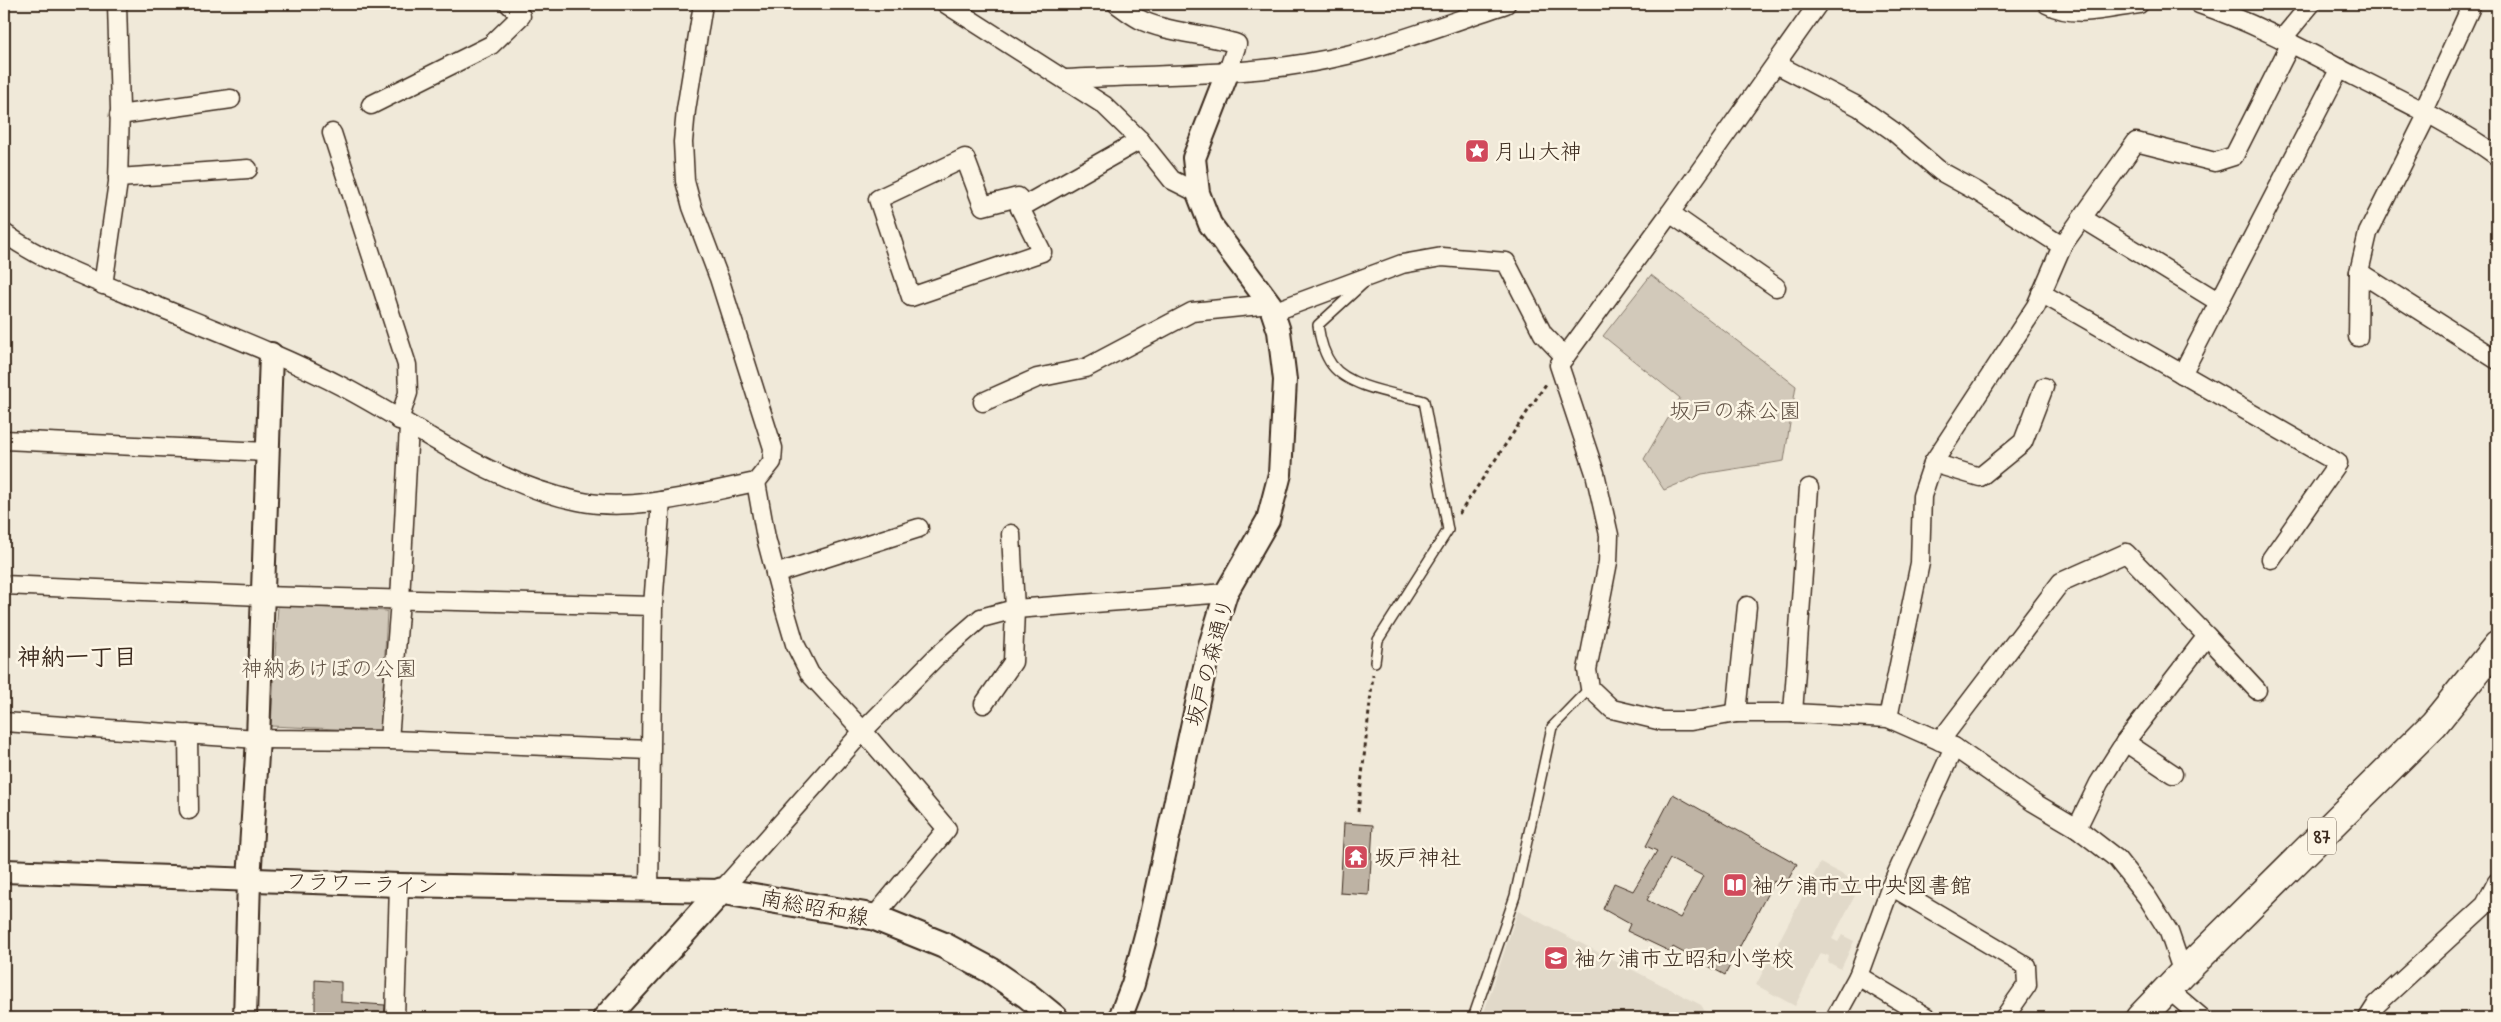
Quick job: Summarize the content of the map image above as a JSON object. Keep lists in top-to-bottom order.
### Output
{
  "streets": {
    "main road": ["87", "南総昭和線"],
    "street": ["坂戸の森通り", "フラワーライン"]
  },
  "crossings": [
    ["フラワーライン", "南総昭和線"]
  ],
  "districts": ["神納一丁目"],
  "parks": ["坂戸の森公園", "神納あけぼの公園"],
  "places": {
    "place": ["月山大神"],
    "temple": ["坂戸神社"],
    "library": ["袖ケ浦市立中央図書館"],
    "school or university": ["袖ケ浦市立昭和小学校"]
  }
}
